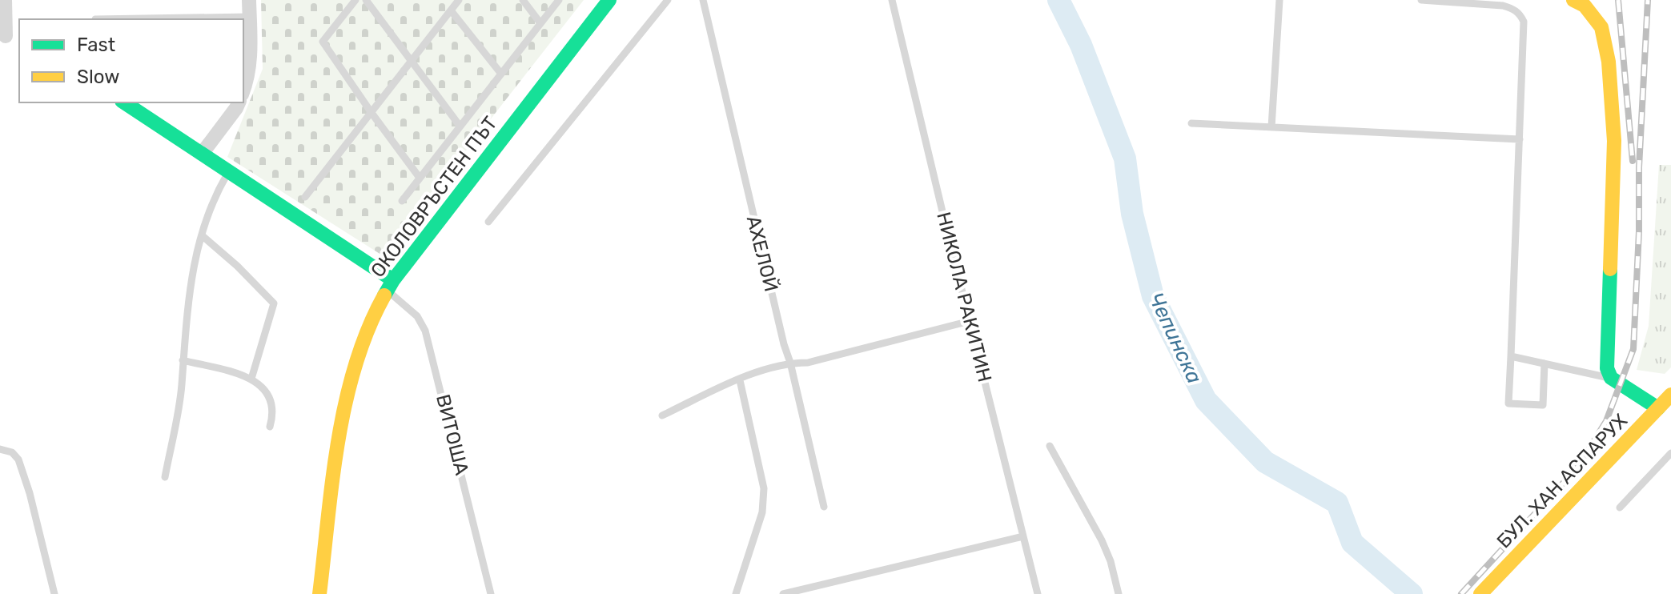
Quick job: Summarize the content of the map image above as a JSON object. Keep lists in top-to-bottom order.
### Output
{
  "streets": {
    "street": ["ОКОЛОВРЪСТЕН ПЪТ", "БУЛ. ХАН АСПАРУХ"],
    "lane": ["АХЕЛОЙ", "НИКОЛА РАКИТИН", "ВИТОША"]
  },
  "crossings": [
    ["ОКОЛОВРЪСТЕН ПЪТ", "ВИТОША"]
  ],
  "water": ["Чепинска"],
  "legend": ["Fast", "Slow"]
}
